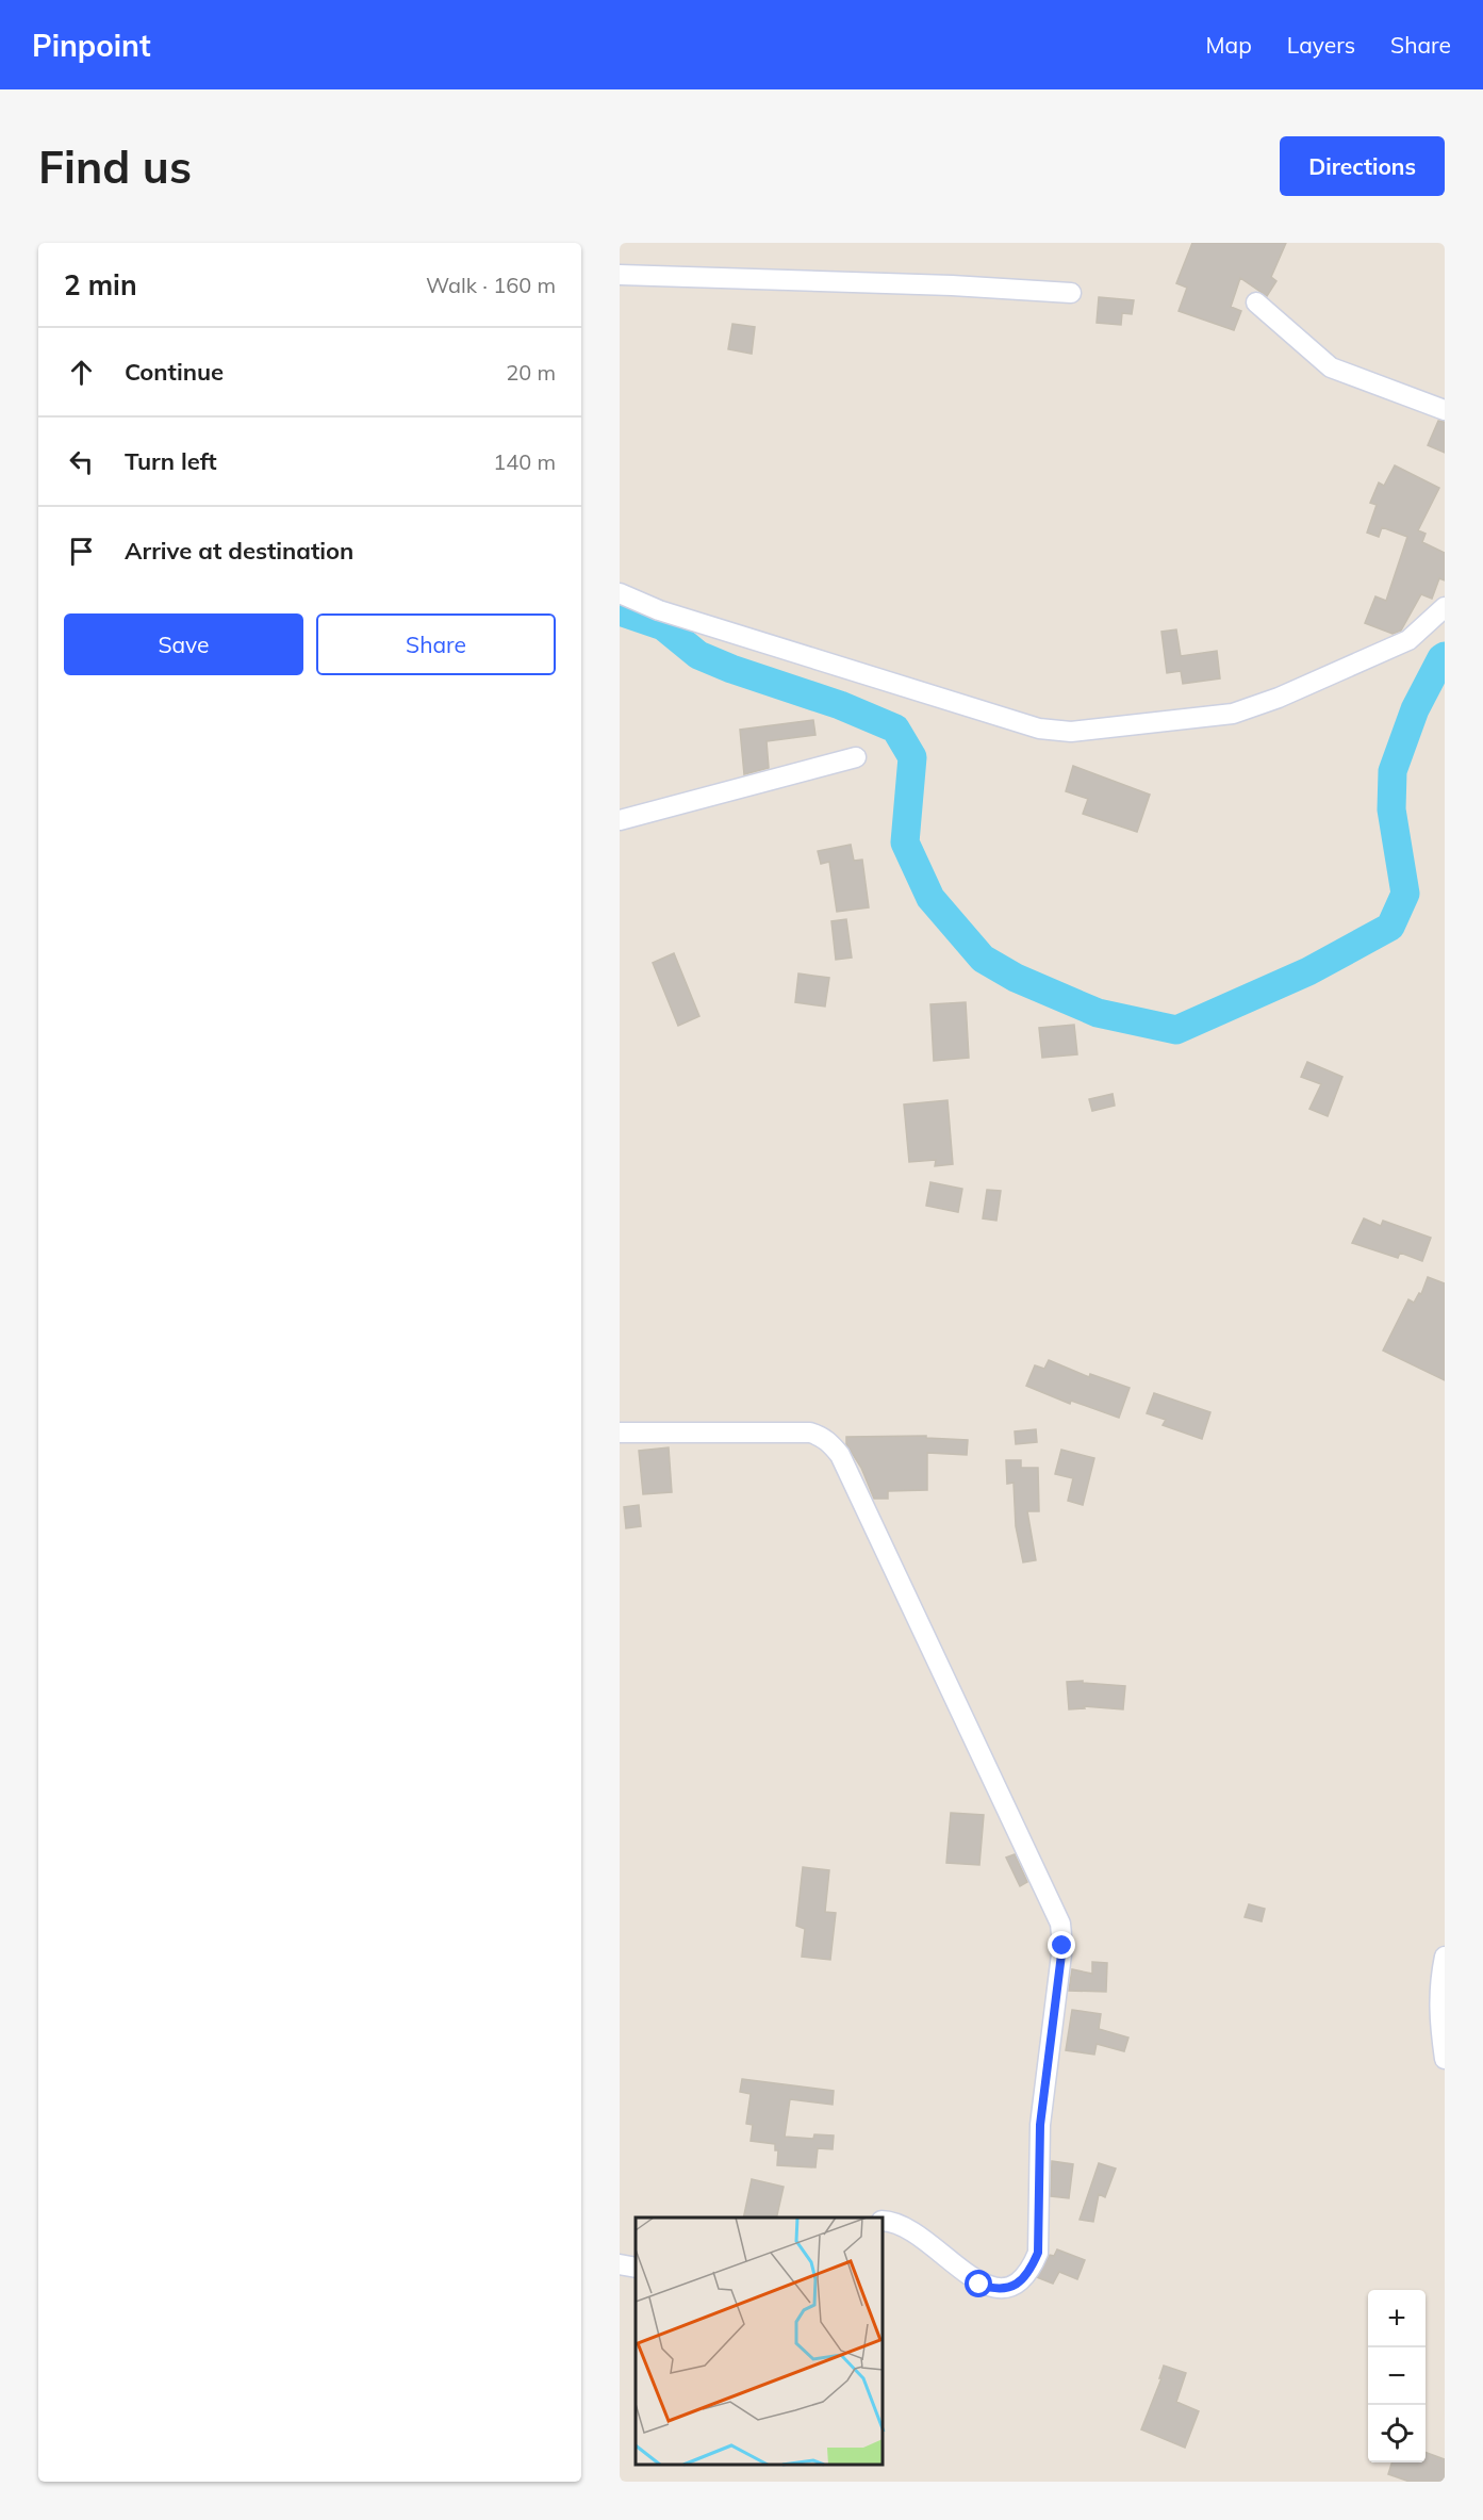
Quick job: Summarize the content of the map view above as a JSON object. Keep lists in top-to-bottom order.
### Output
{
  "page": {
    "header": "Pinpoint",
    "nav": ["Map", "Layers", "Share"],
    "buttons": [
      "Directions",
      ["Save", "Share"]
    ],
    "title": "Find us",
    "heading": ["2 min", "Walk · 160 m"],
    "list": [
      ["Continue", "20 m"],
      ["Turn left", "140 m"],
      "Arrive at destination"
    ],
    "map_buttons": ["+", "−"]
  }
}
